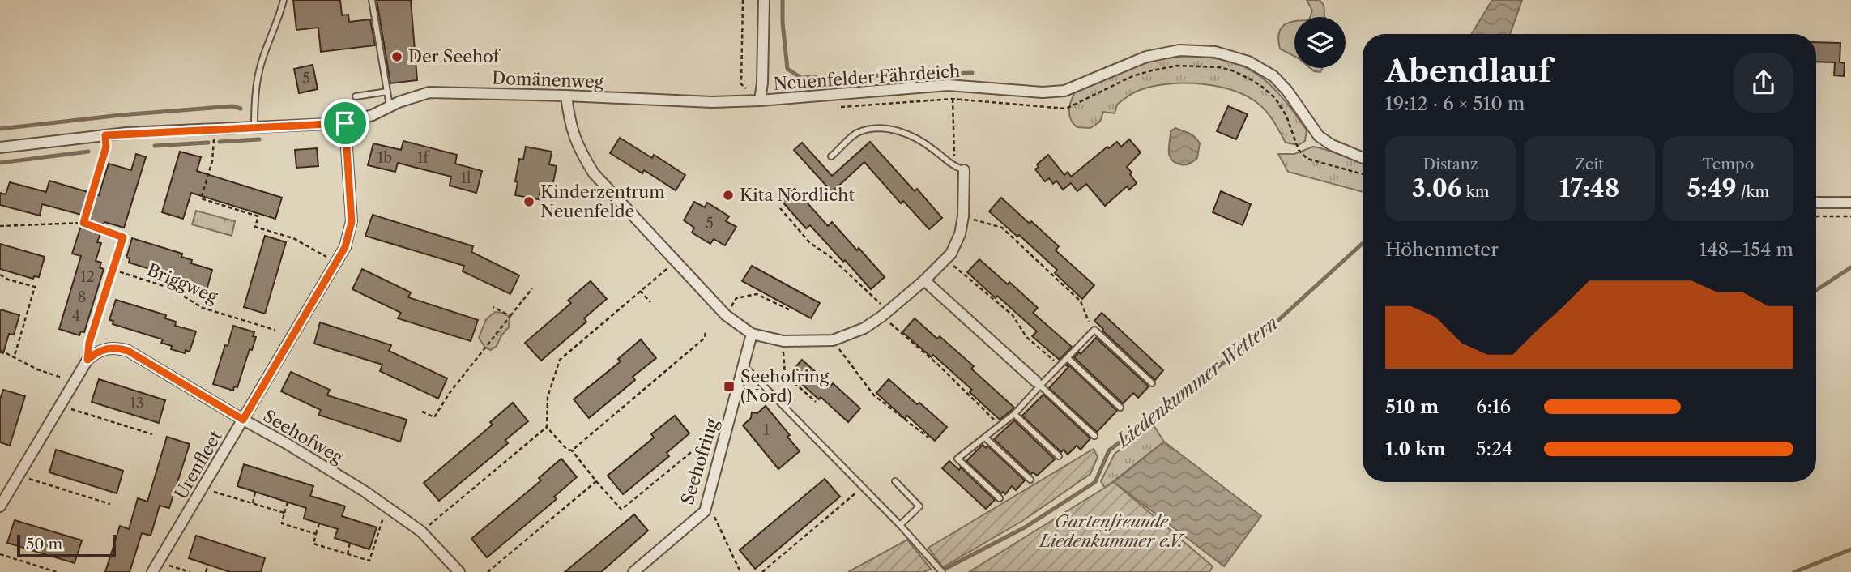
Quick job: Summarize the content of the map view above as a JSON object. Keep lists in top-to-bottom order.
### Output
{
  "streets": {
    "street": [
      "Neuenfelder Fährdeich",
      "Domänenweg",
      "Seehofweg",
      "Seehofring",
      "Urenfleet"
    ],
    "path": ["Briggweg"]
  },
  "crossings": [
    ["Neuenfelder Fährdeich", "Domänenweg"],
    ["Domänenweg", "Urenfleet"],
    ["Seehofweg", "Urenfleet"]
  ],
  "water": ["Liedenkummer Wettern"],
  "parks": ["Gartenfreunde Liedenkummer e.V."],
  "places": {
    "other": ["Der Seehof", "Kita Nordlicht", "Kinderzentrum Neuenfelde"],
    "transit": ["Seehofring (Nord)"]
  },
  "house_numbers": [
    "5",
    "1b",
    "1f",
    "1l",
    "5",
    "12",
    "8",
    "4",
    "13",
    "1"
  ],
  "scale_bar": "50 m",
  "page": {
    "heading": ["Abendlauf", "19:12 · 6 × 510 m"],
    "stats": [
      ["Distanz", "3.06 km"],
      ["Zeit", "17:48"],
      ["Tempo", "5:49 /km"]
    ],
    "chart": ["Höhenmeter", "148–154 m"],
    "list": [
      {
        "name": "510 m",
        "note": "6:16"
      },
      {
        "name": "1.0 km",
        "note": "5:24"
      }
    ],
    "scale": "50 m"
  }
}
